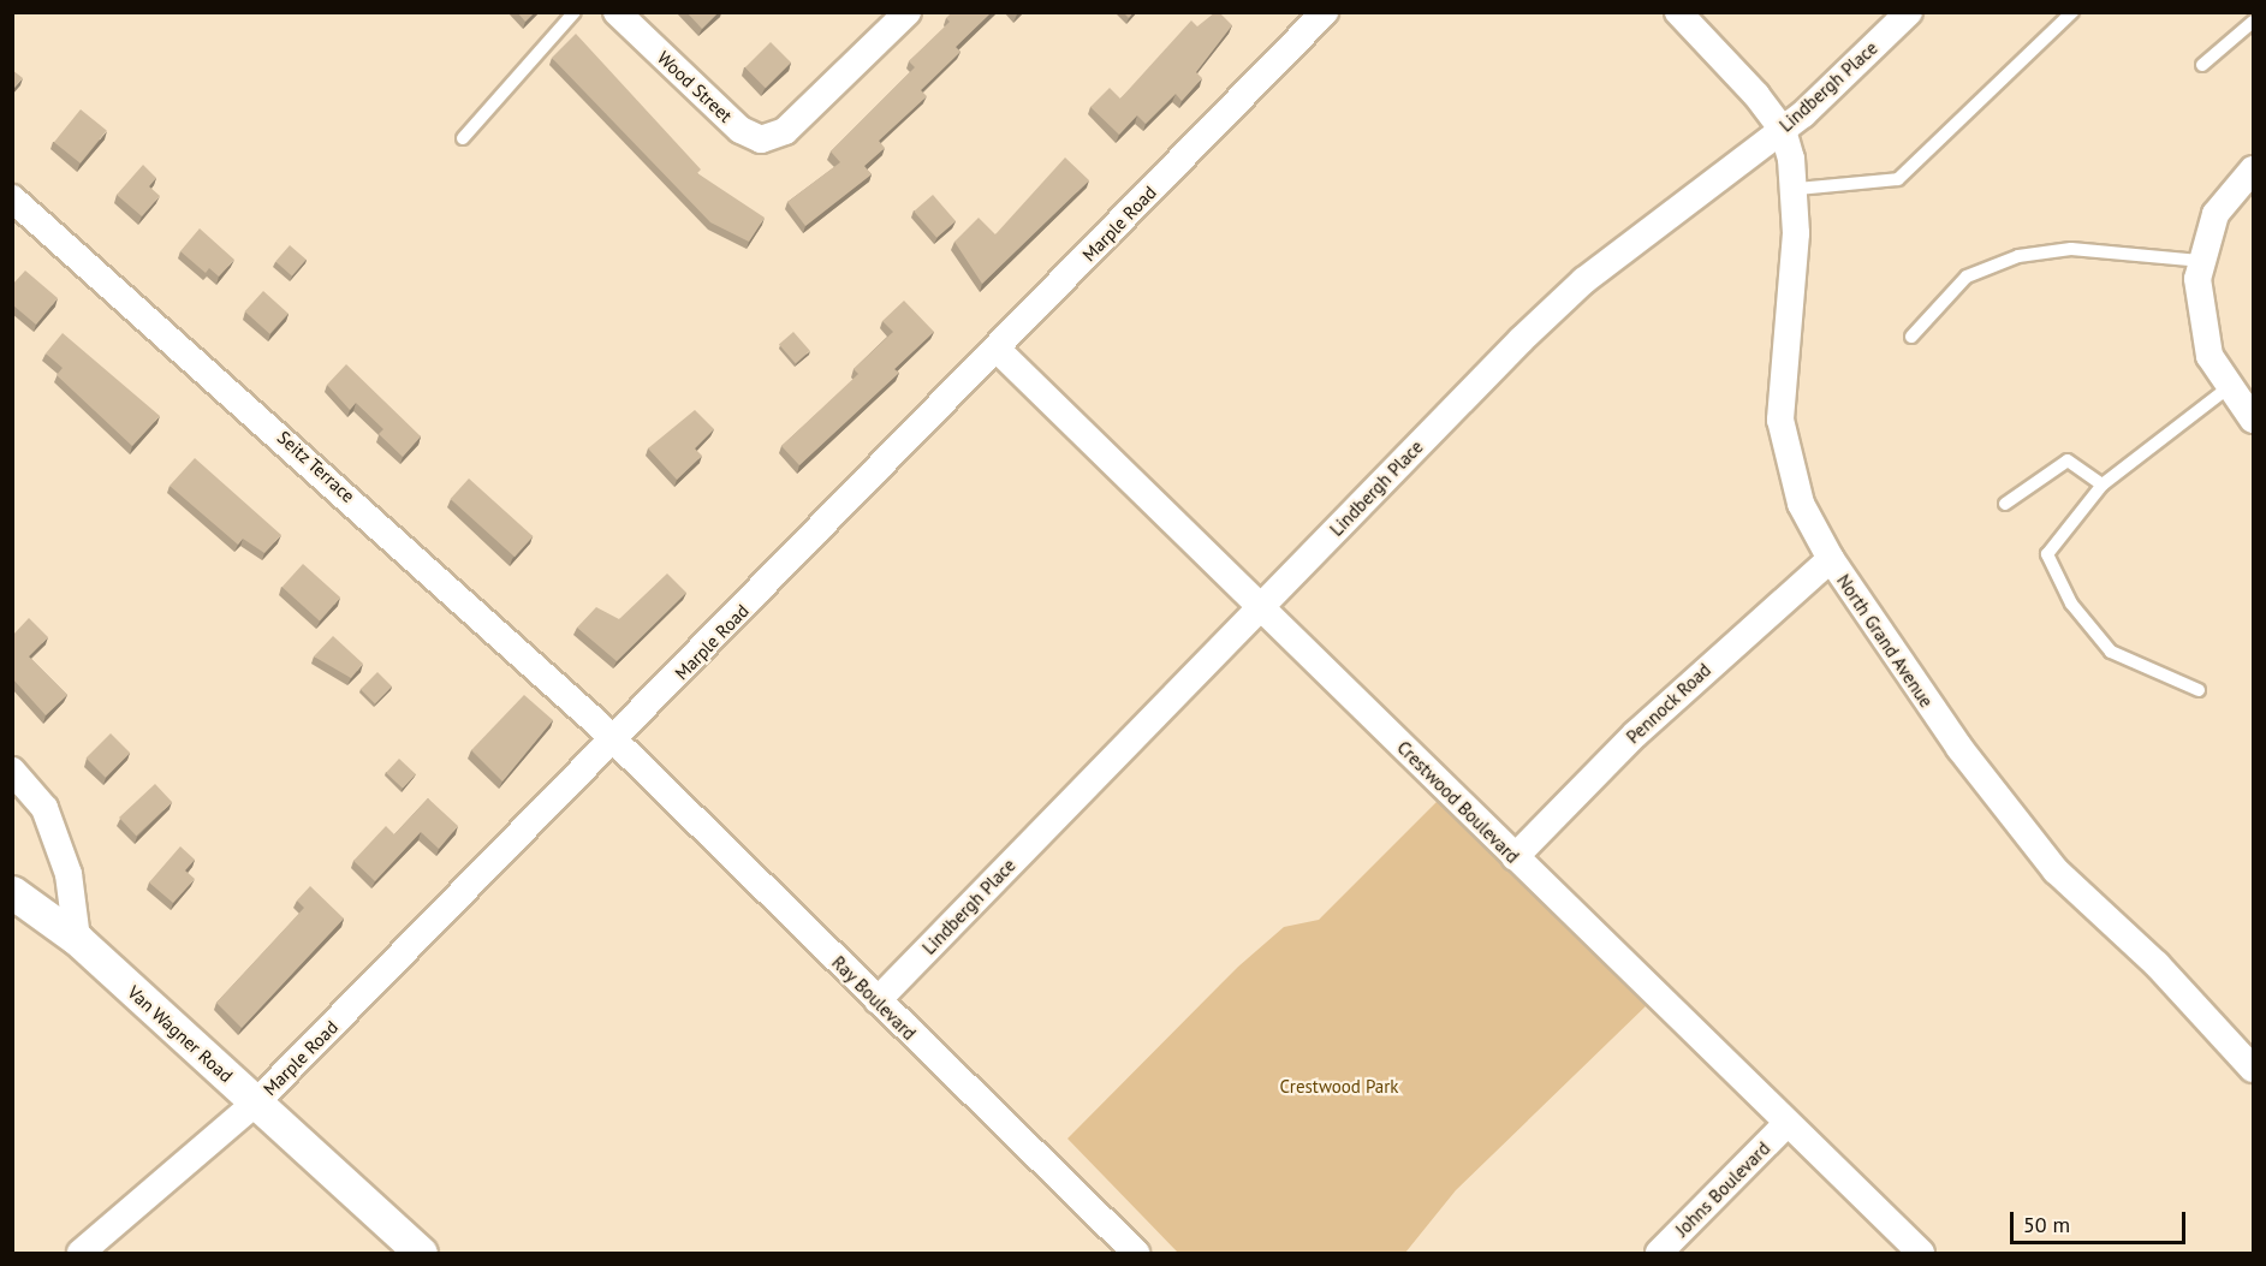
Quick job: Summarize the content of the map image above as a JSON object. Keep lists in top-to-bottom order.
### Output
{
  "streets": {
    "street": [
      "Wood Street",
      "Lindbergh Place",
      "Marple Road",
      "Seitz Terrace",
      "North Grand Avenue",
      "Pennock Road",
      "Crestwood Boulevard",
      "Ray Boulevard",
      "Van Wagner Road",
      "Johns Boulevard"
    ]
  },
  "crossings": [
    ["Lindbergh Place", "North Grand Avenue"],
    ["Lindbergh Place", "Crestwood Boulevard"],
    ["Lindbergh Place", "Ray Boulevard"],
    ["Marple Road", "Seitz Terrace"],
    ["Marple Road", "Crestwood Boulevard"],
    ["Marple Road", "Ray Boulevard"],
    ["Marple Road", "Van Wagner Road"],
    ["Seitz Terrace", "Ray Boulevard"],
    ["North Grand Avenue", "Pennock Road"],
    ["Pennock Road", "Crestwood Boulevard"],
    ["Crestwood Boulevard", "Johns Boulevard"]
  ],
  "parks": ["Crestwood Park"],
  "scale_bar": "50 m"
}
